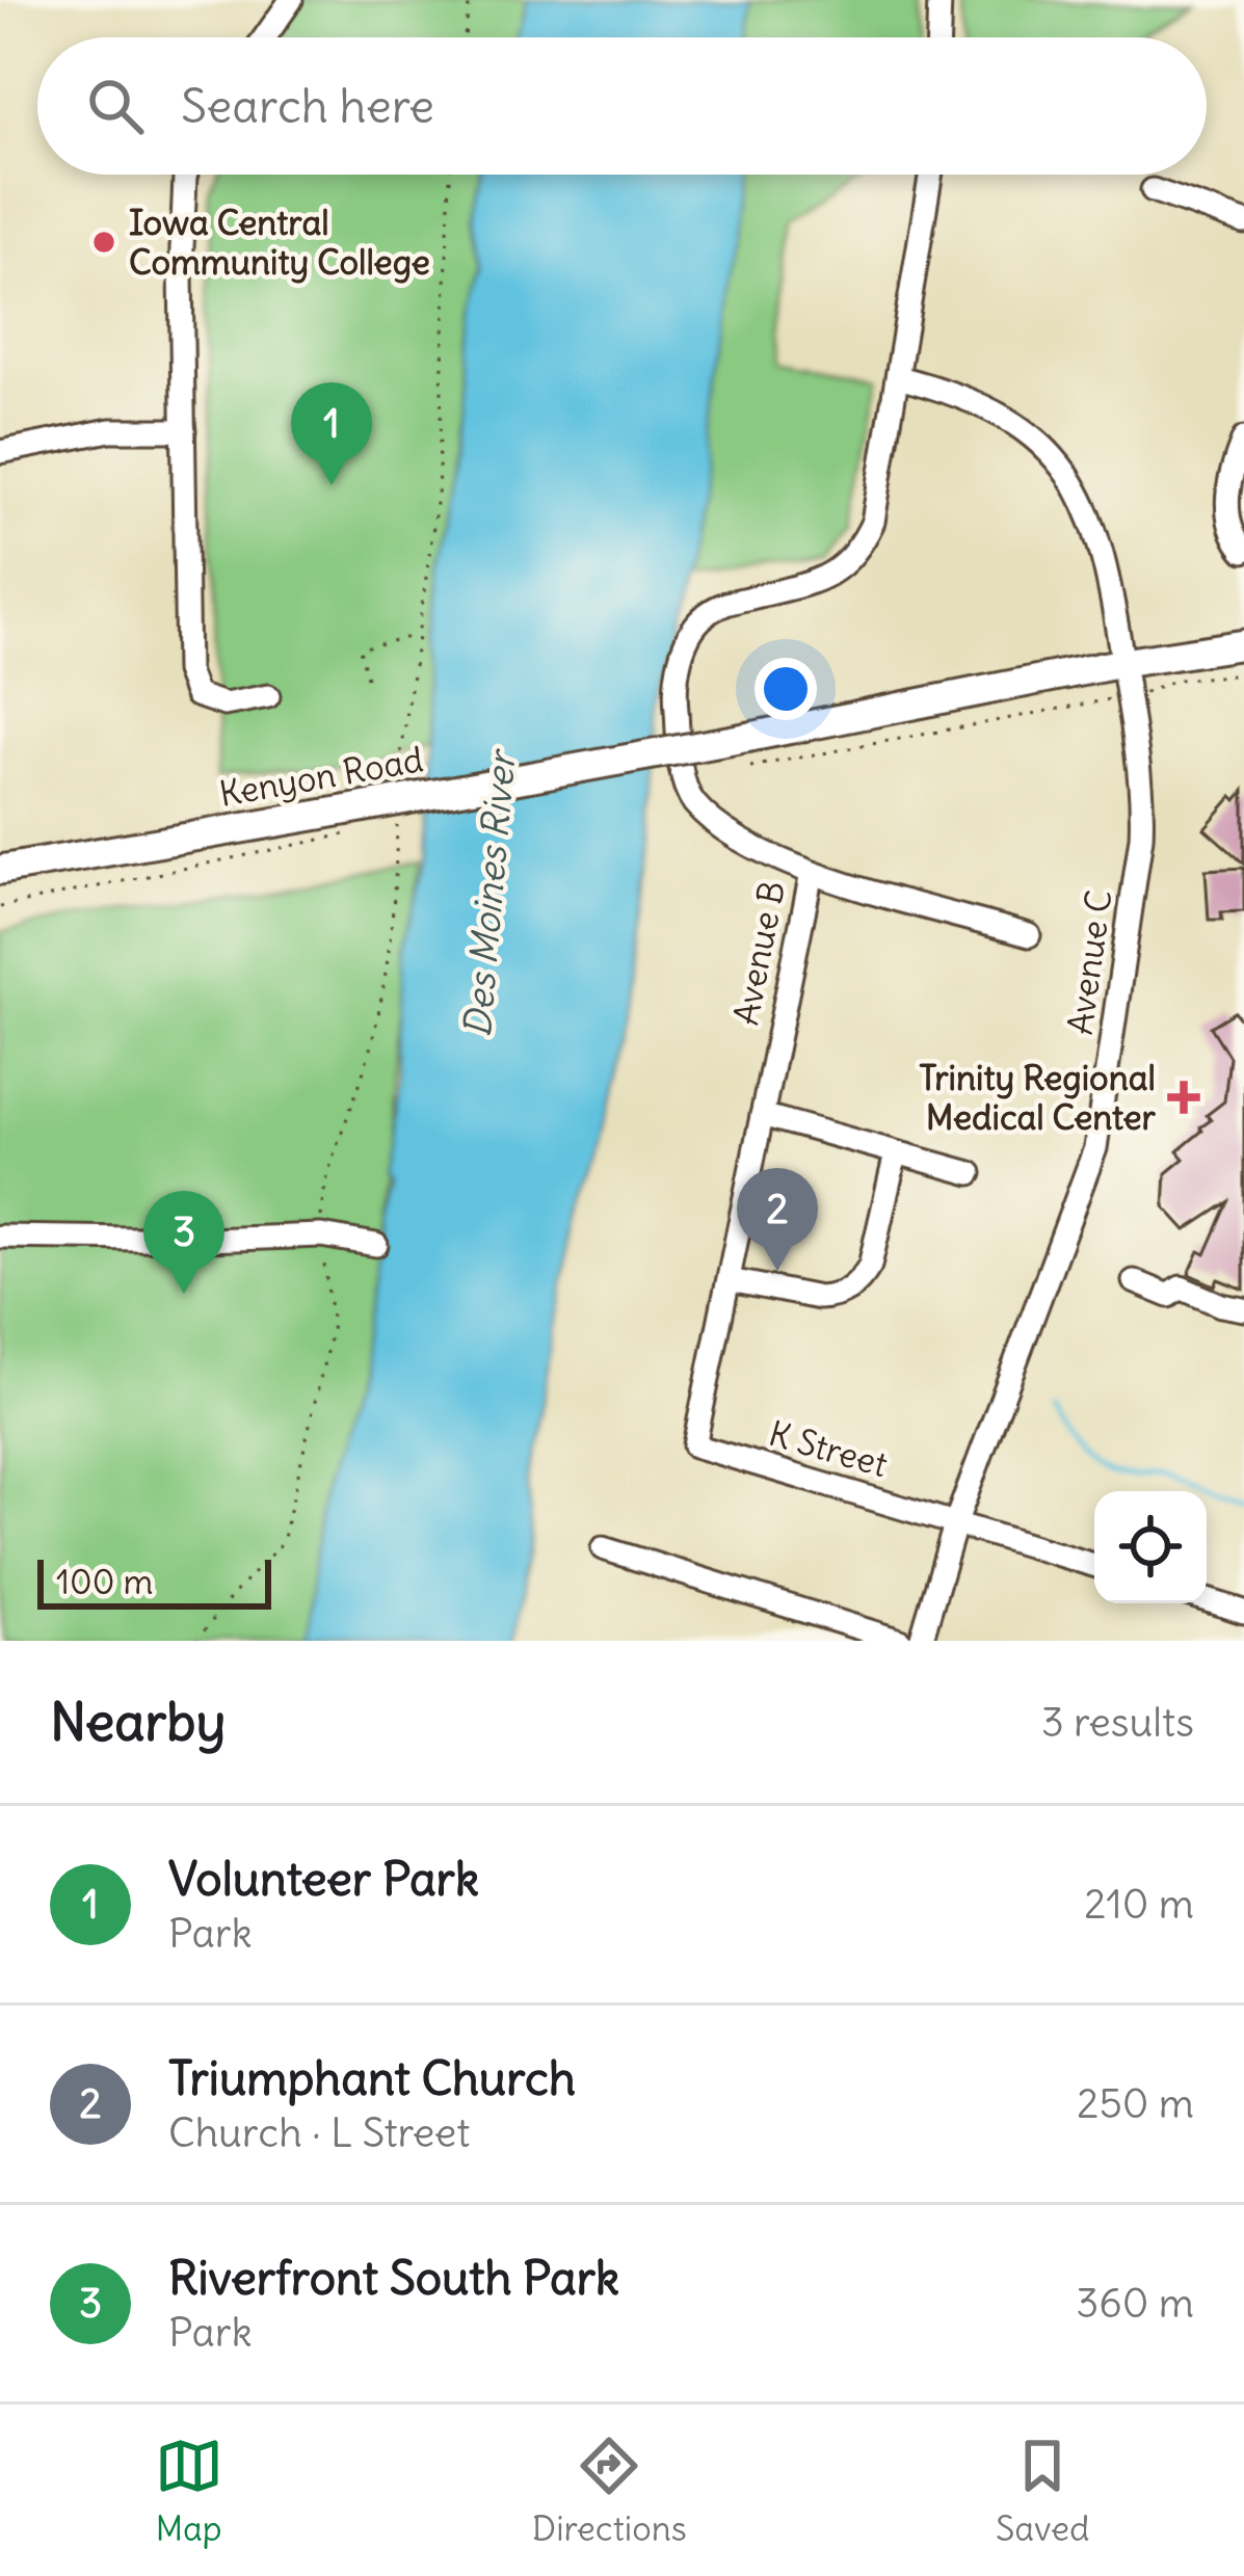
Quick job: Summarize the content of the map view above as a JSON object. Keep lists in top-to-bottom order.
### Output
{
  "streets": {
    "main road": ["Kenyon Road"],
    "street": ["Avenue B", "Avenue C", "K Street"]
  },
  "crossings": [
    ["Kenyon Road", "Avenue C"],
    ["Avenue B", "Avenue C"],
    ["Avenue B", "K Street"],
    ["Avenue C", "K Street"]
  ],
  "water": ["Des Moines River"],
  "places": {
    "other": ["Iowa Central Community College"],
    "health": ["Trinity Regional Medical Center"]
  },
  "scale_bar": "100 m",
  "page": {
    "search": "Search here",
    "pins": ["1", "2", "3"],
    "scale": "100 m",
    "heading": ["Nearby", "3 results"],
    "list": [
      {
        "mark": "1",
        "name": "Volunteer Park",
        "note": "Park",
        "value": "210 m"
      },
      {
        "mark": "2",
        "name": "Triumphant Church",
        "note": "Church · L Street",
        "value": "250 m"
      },
      {
        "mark": "3",
        "name": "Riverfront South Park",
        "note": "Park",
        "value": "360 m"
      }
    ],
    "nav": ["Map", "Directions", "Saved"]
  }
}
